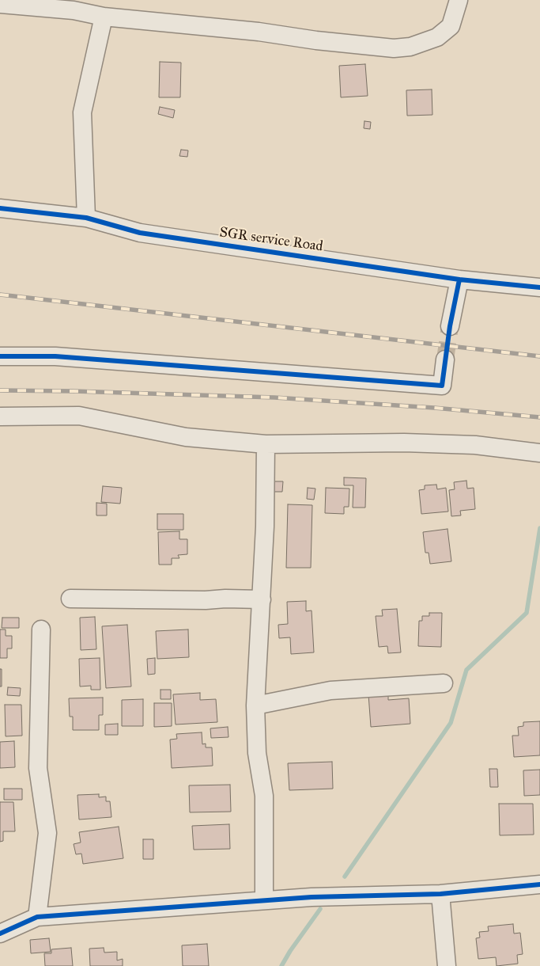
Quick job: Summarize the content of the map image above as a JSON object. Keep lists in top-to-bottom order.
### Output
{
  "streets": {
    "street": ["SGR service Road"]
  }
}
